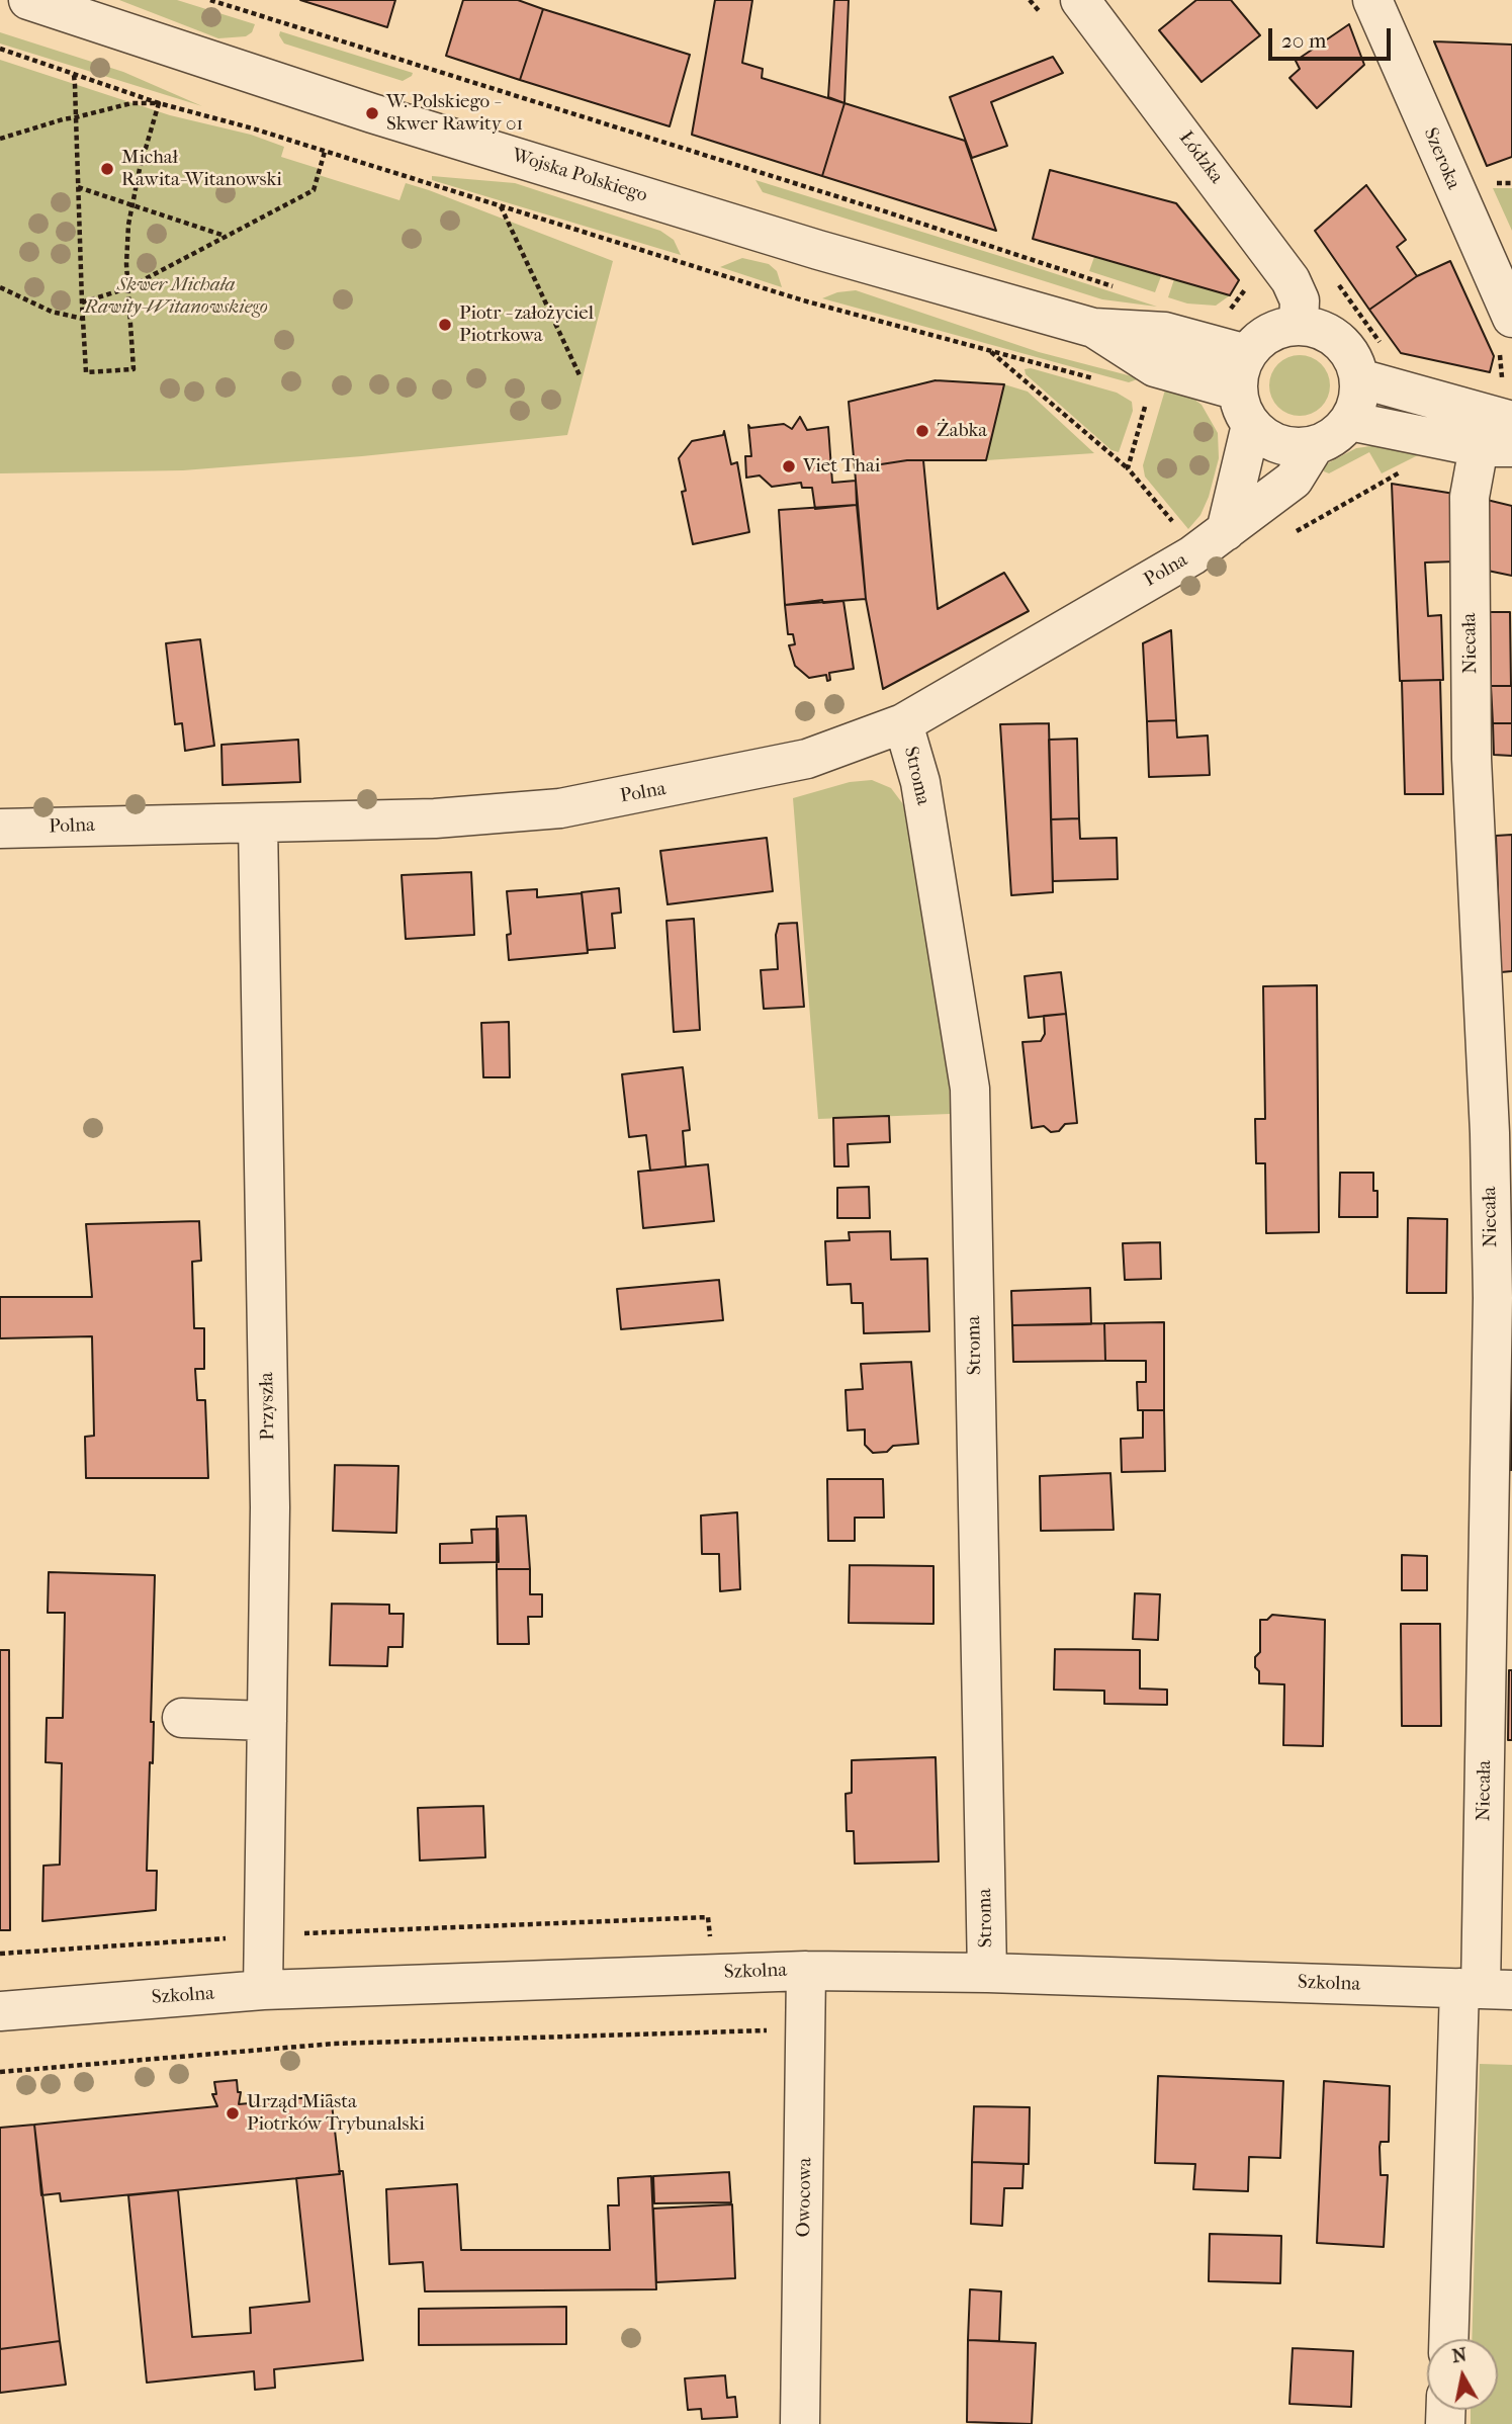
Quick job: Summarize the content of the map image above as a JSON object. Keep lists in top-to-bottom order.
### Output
{
  "streets": {
    "street": [
      "Łódzka",
      "Szeroka",
      "Wojska Polskiego",
      "Polna",
      "Niecała",
      "Stroma",
      "Przyszła",
      "Szkolna",
      "Owocowa"
    ]
  },
  "crossings": [
    ["Łódzka", "Wojska Polskiego"],
    ["Łódzka", "Polna"],
    ["Wojska Polskiego", "Polna"],
    ["Polna", "Stroma"],
    ["Polna", "Przyszła"],
    ["Niecała", "Szkolna"],
    ["Stroma", "Szkolna"],
    ["Przyszła", "Szkolna"],
    ["Szkolna", "Owocowa"]
  ],
  "parks": ["Skwer Michała Rawity-Witanowskiego"],
  "places": [
    "W. Polskiego - Skwer Rawity 01",
    "Michał Rawita-Witanowski",
    "Piotr - założyciel Piotrkowa",
    "Żabka",
    "Viet Thai",
    "Urząd Miasta Piotrków Trybunalski"
  ],
  "scale_bar": "20 m",
  "north": "top"
}
